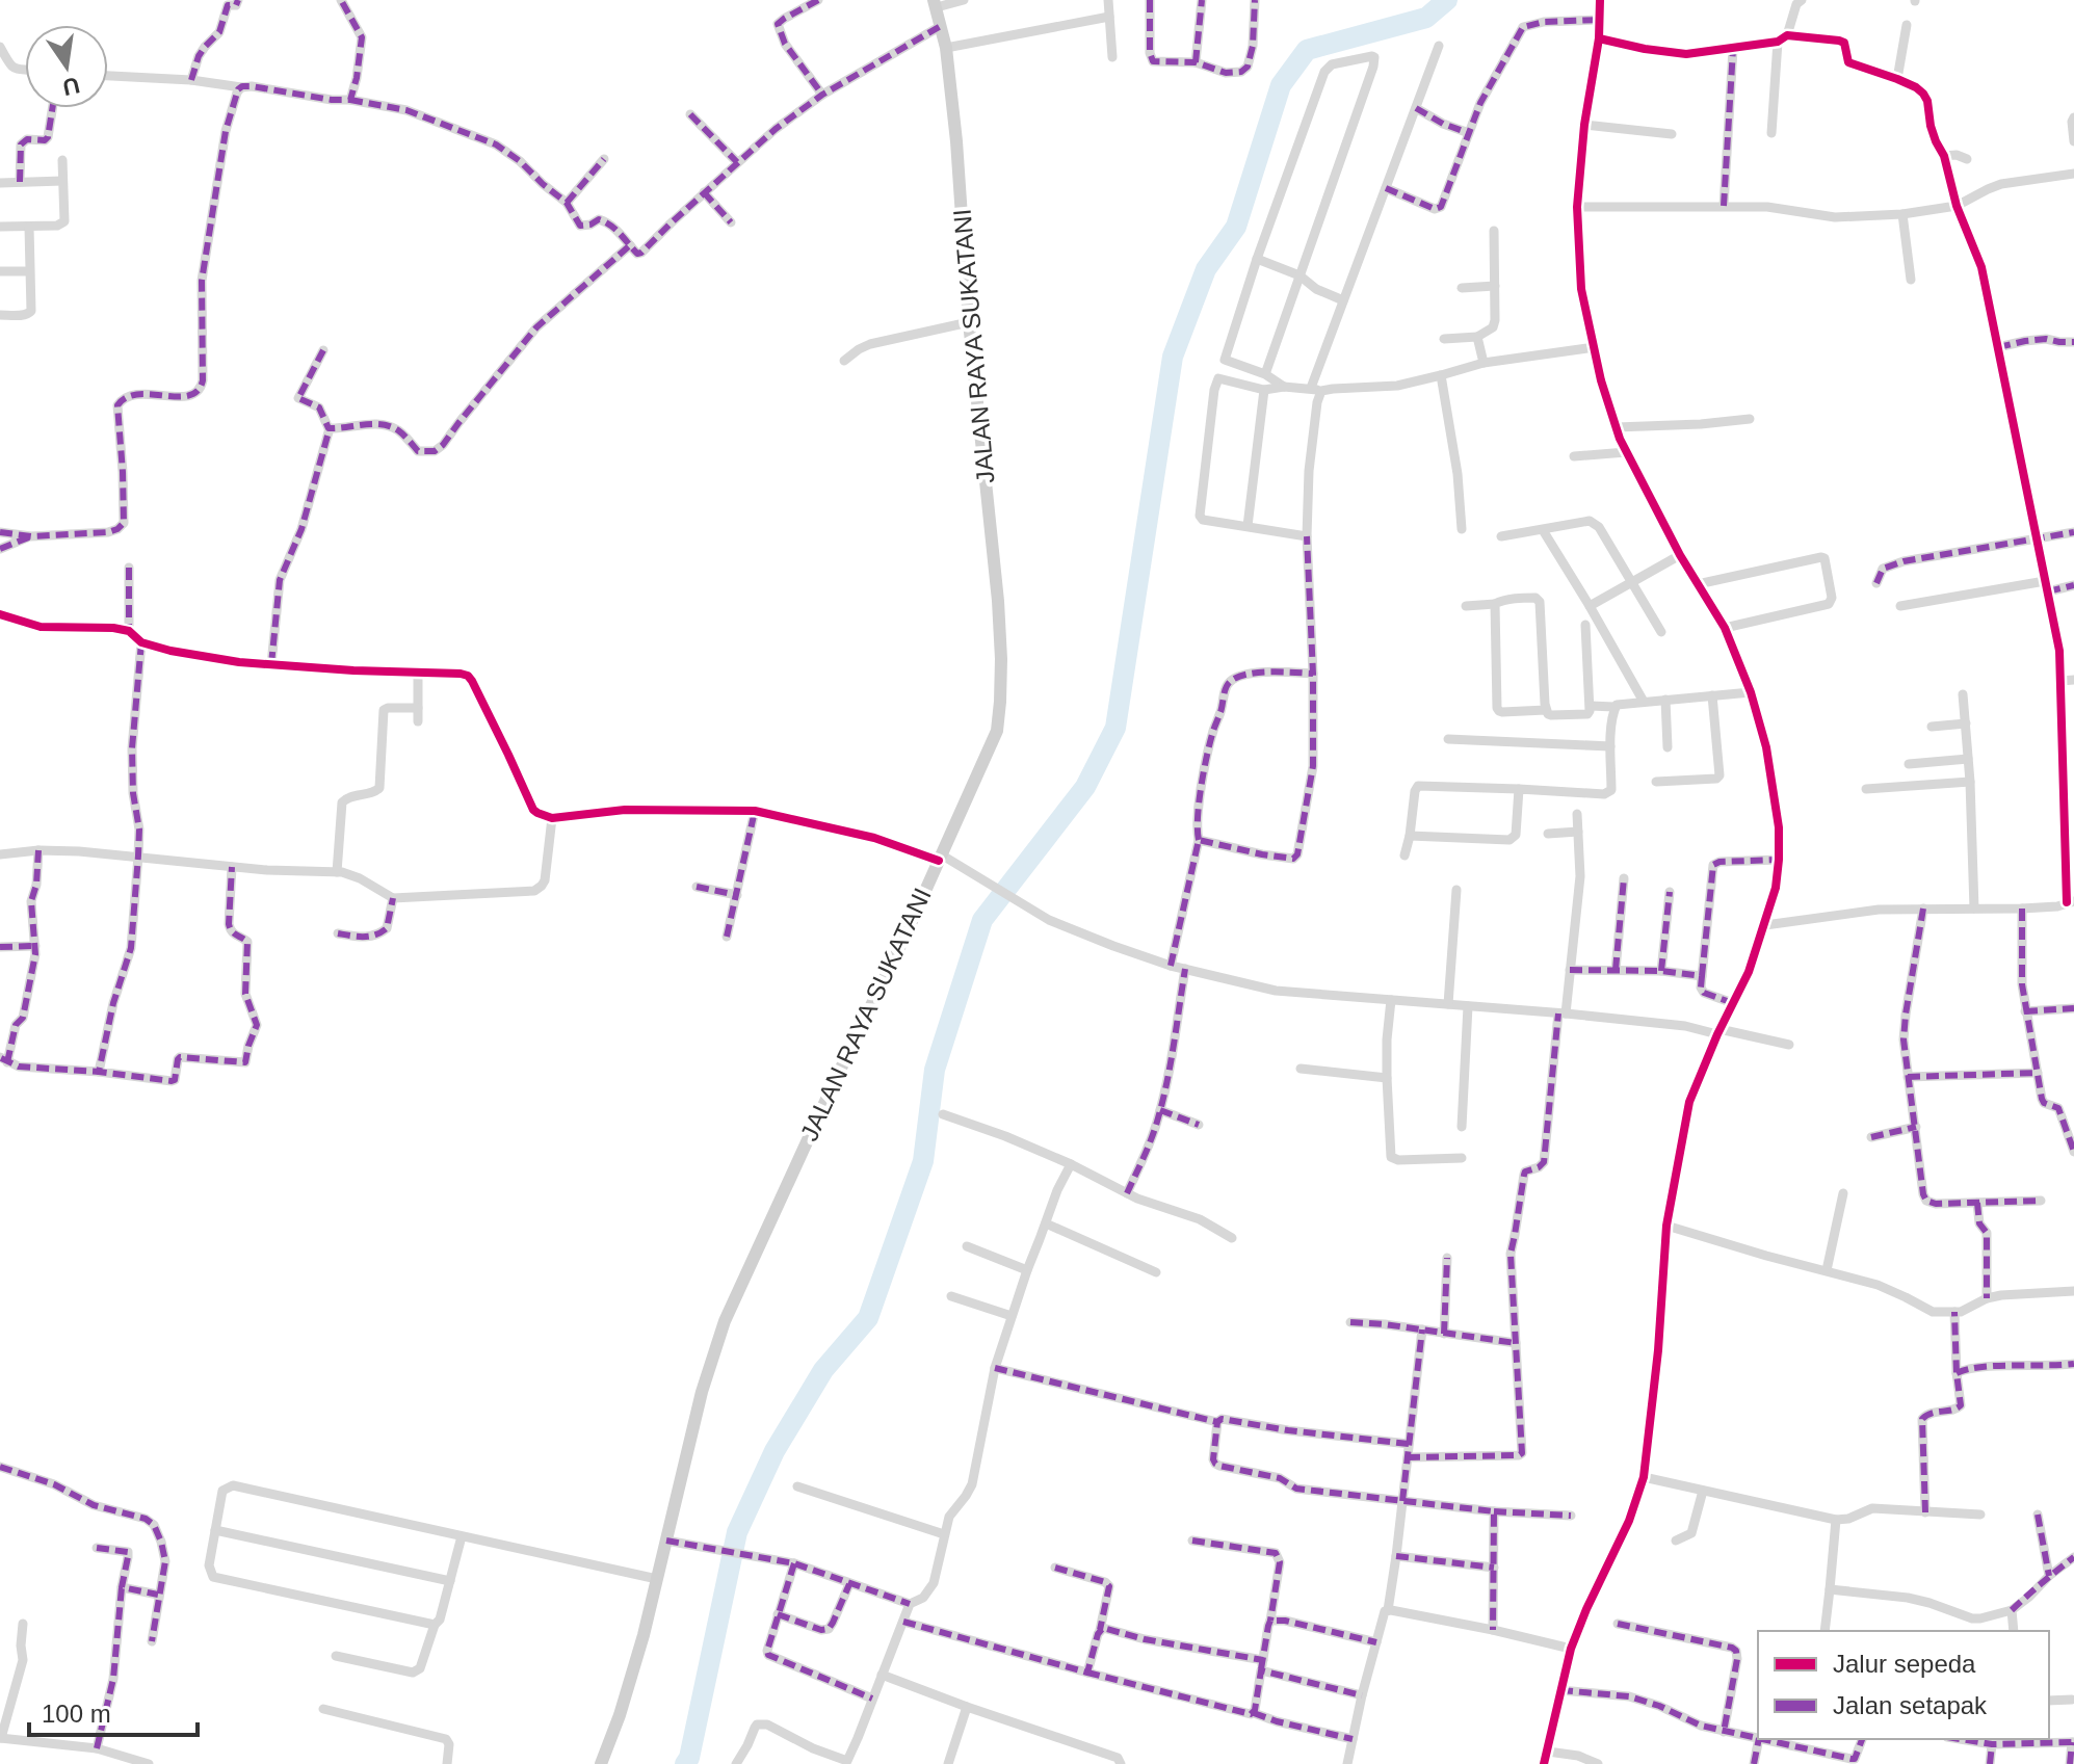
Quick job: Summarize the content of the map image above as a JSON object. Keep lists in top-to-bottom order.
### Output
{
  "streets": {
    "main road": ["JALAN RAYA SUKATANI"]
  },
  "legend": ["Jalur sepeda", "Jalan setapak"],
  "scale_bar": "100 m",
  "north": "bottom"
}
